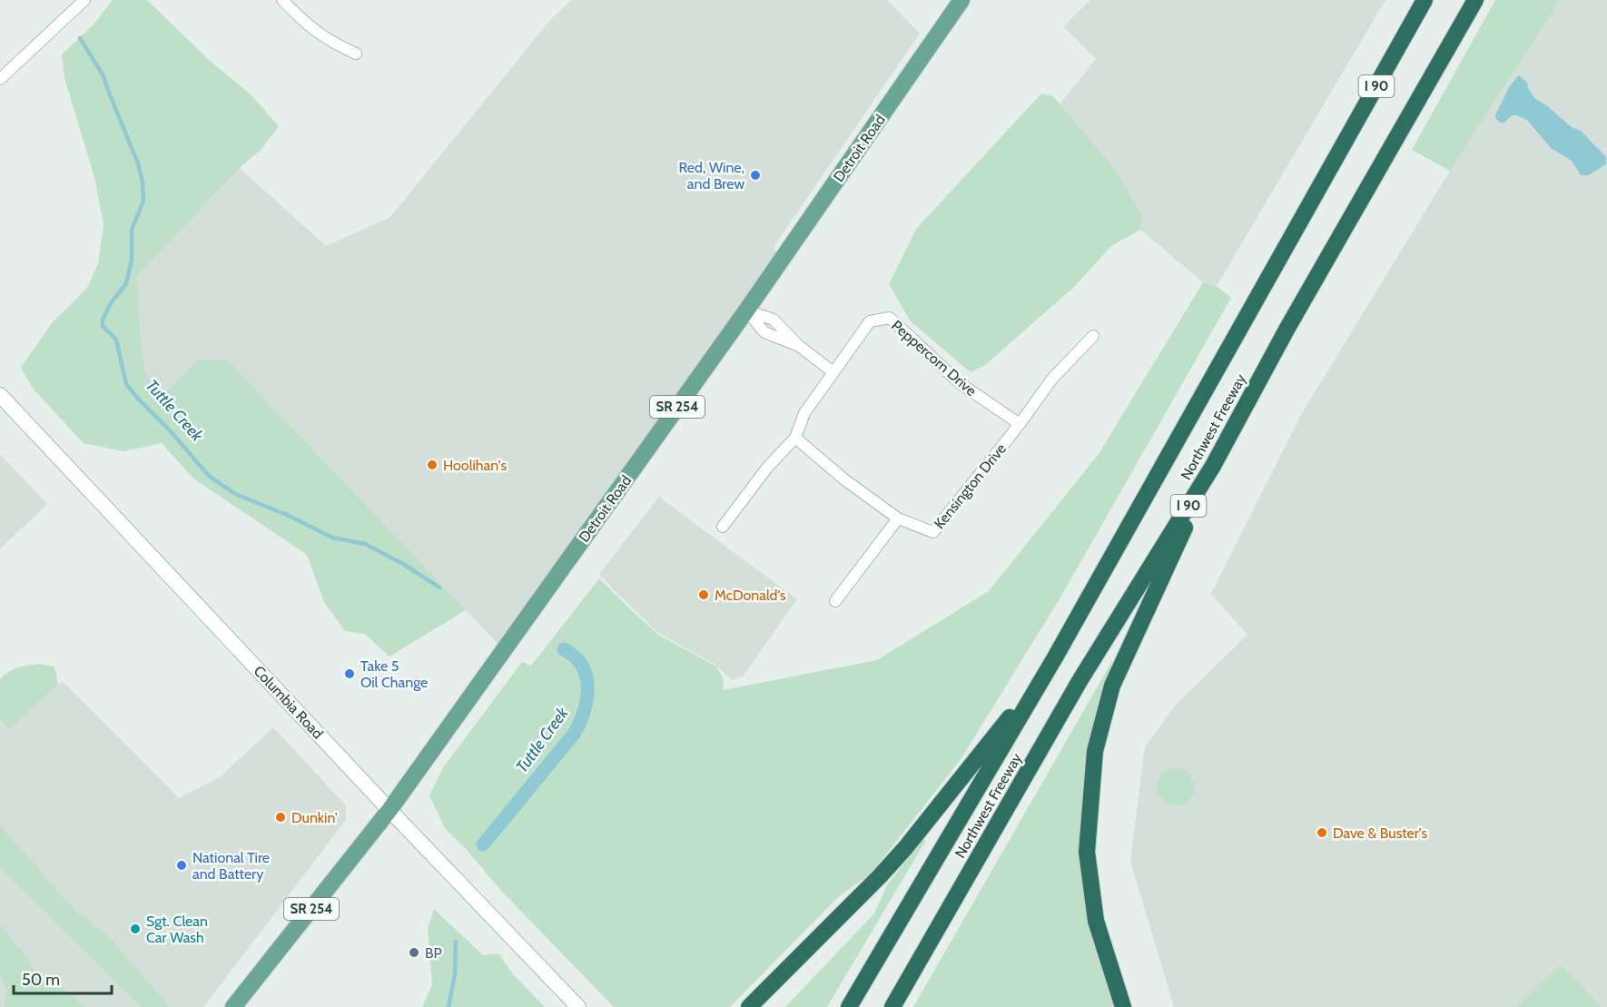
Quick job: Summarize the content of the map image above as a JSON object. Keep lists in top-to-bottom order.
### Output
{
  "streets": {
    "highway": ["I 90", "Northwest Freeway"],
    "main road": ["Detroit Road", "SR 254", "Columbia Road"],
    "street": ["Peppercorn Drive", "Kensington Drive"]
  },
  "crossings": [
    ["Detroit Road", "Columbia Road"],
    ["Peppercorn Drive", "Kensington Drive"]
  ],
  "water": ["Tuttle Creek"],
  "places": [
    "Red, Wine, and Brew",
    "Hoolihan's",
    "McDonald's",
    "Take 5 Oil Change",
    "Dunkin'",
    "Dave & Buster's",
    "National Tire and Battery",
    "Sgt. Clean Car Wash",
    "BP"
  ],
  "scale_bar": "50 m"
}
